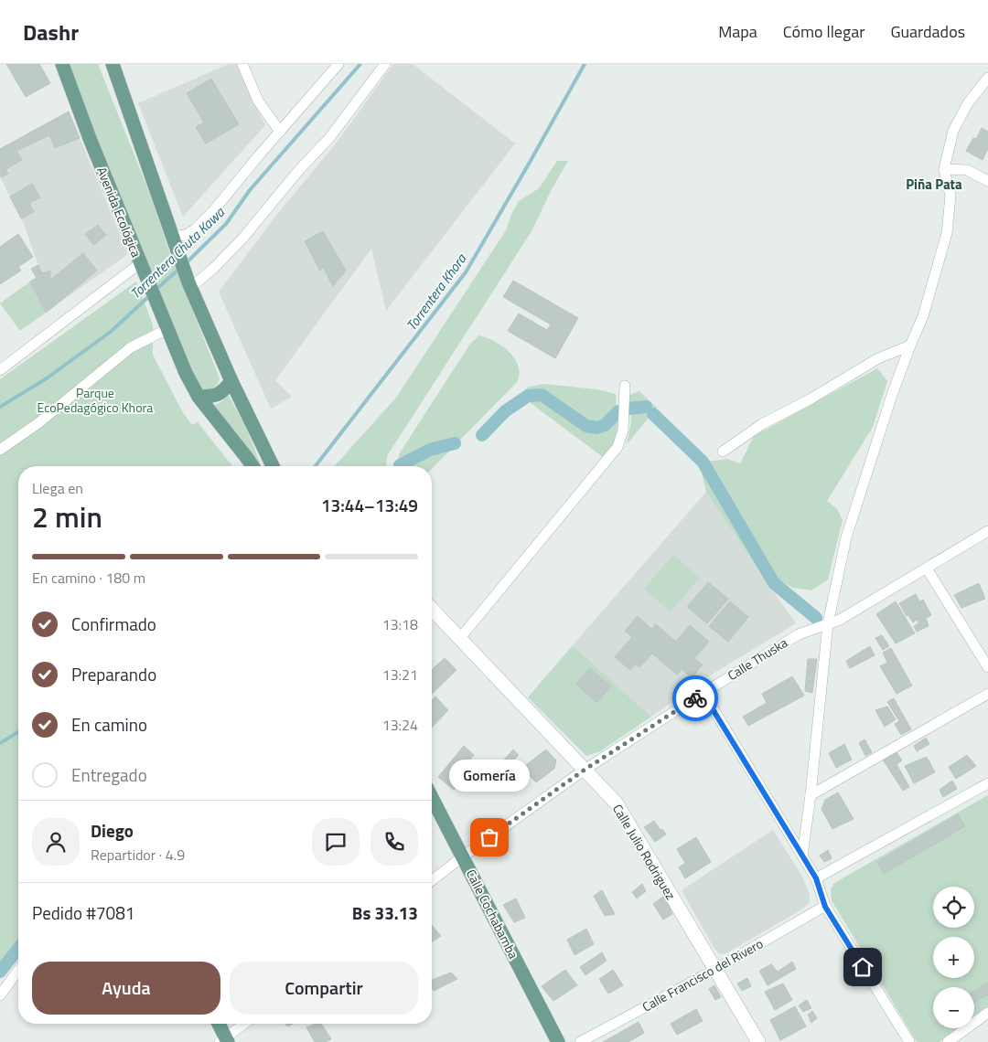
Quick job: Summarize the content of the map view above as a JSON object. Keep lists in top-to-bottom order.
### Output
{
  "streets": {
    "main road": ["Avenida Ecológica", "Calle Julio Rodriguez", "Calle Cochabamba"],
    "street": ["Calle Thuska", "Calle Francisco del Rivero"]
  },
  "crossings": [
    ["Calle Thuska", "Calle Julio Rodriguez"],
    ["Calle Thuska", "Calle Cochabamba"],
    ["Calle Julio Rodriguez", "Calle Francisco del Rivero"]
  ],
  "districts": ["Piña Pata"],
  "water": ["Torrentera Chuta Kawa", "Torrentera Khora"],
  "parks": ["Parque EcoPedagógico Khora"],
  "places": ["Gomería"],
  "page": {
    "header": "Dashr",
    "nav": ["Mapa", "Cómo llegar", "Guardados"],
    "heading": ["2 min", "Llega en", "13:44–13:49"],
    "panel": [
      "Diego",
      "Repartidor · 4.9",
      "Pedido #7081",
      "Bs 33.13"
    ],
    "bar": "En camino · 180 m",
    "list": [
      ["Confirmado", "13:18"],
      ["Preparando", "13:21"],
      ["En camino", "13:24"],
      "Entregado"
    ],
    "bubble": "Gomería",
    "map_buttons": ["+", "−"],
    "buttons": ["Ayuda", "Compartir"]
  }
}
